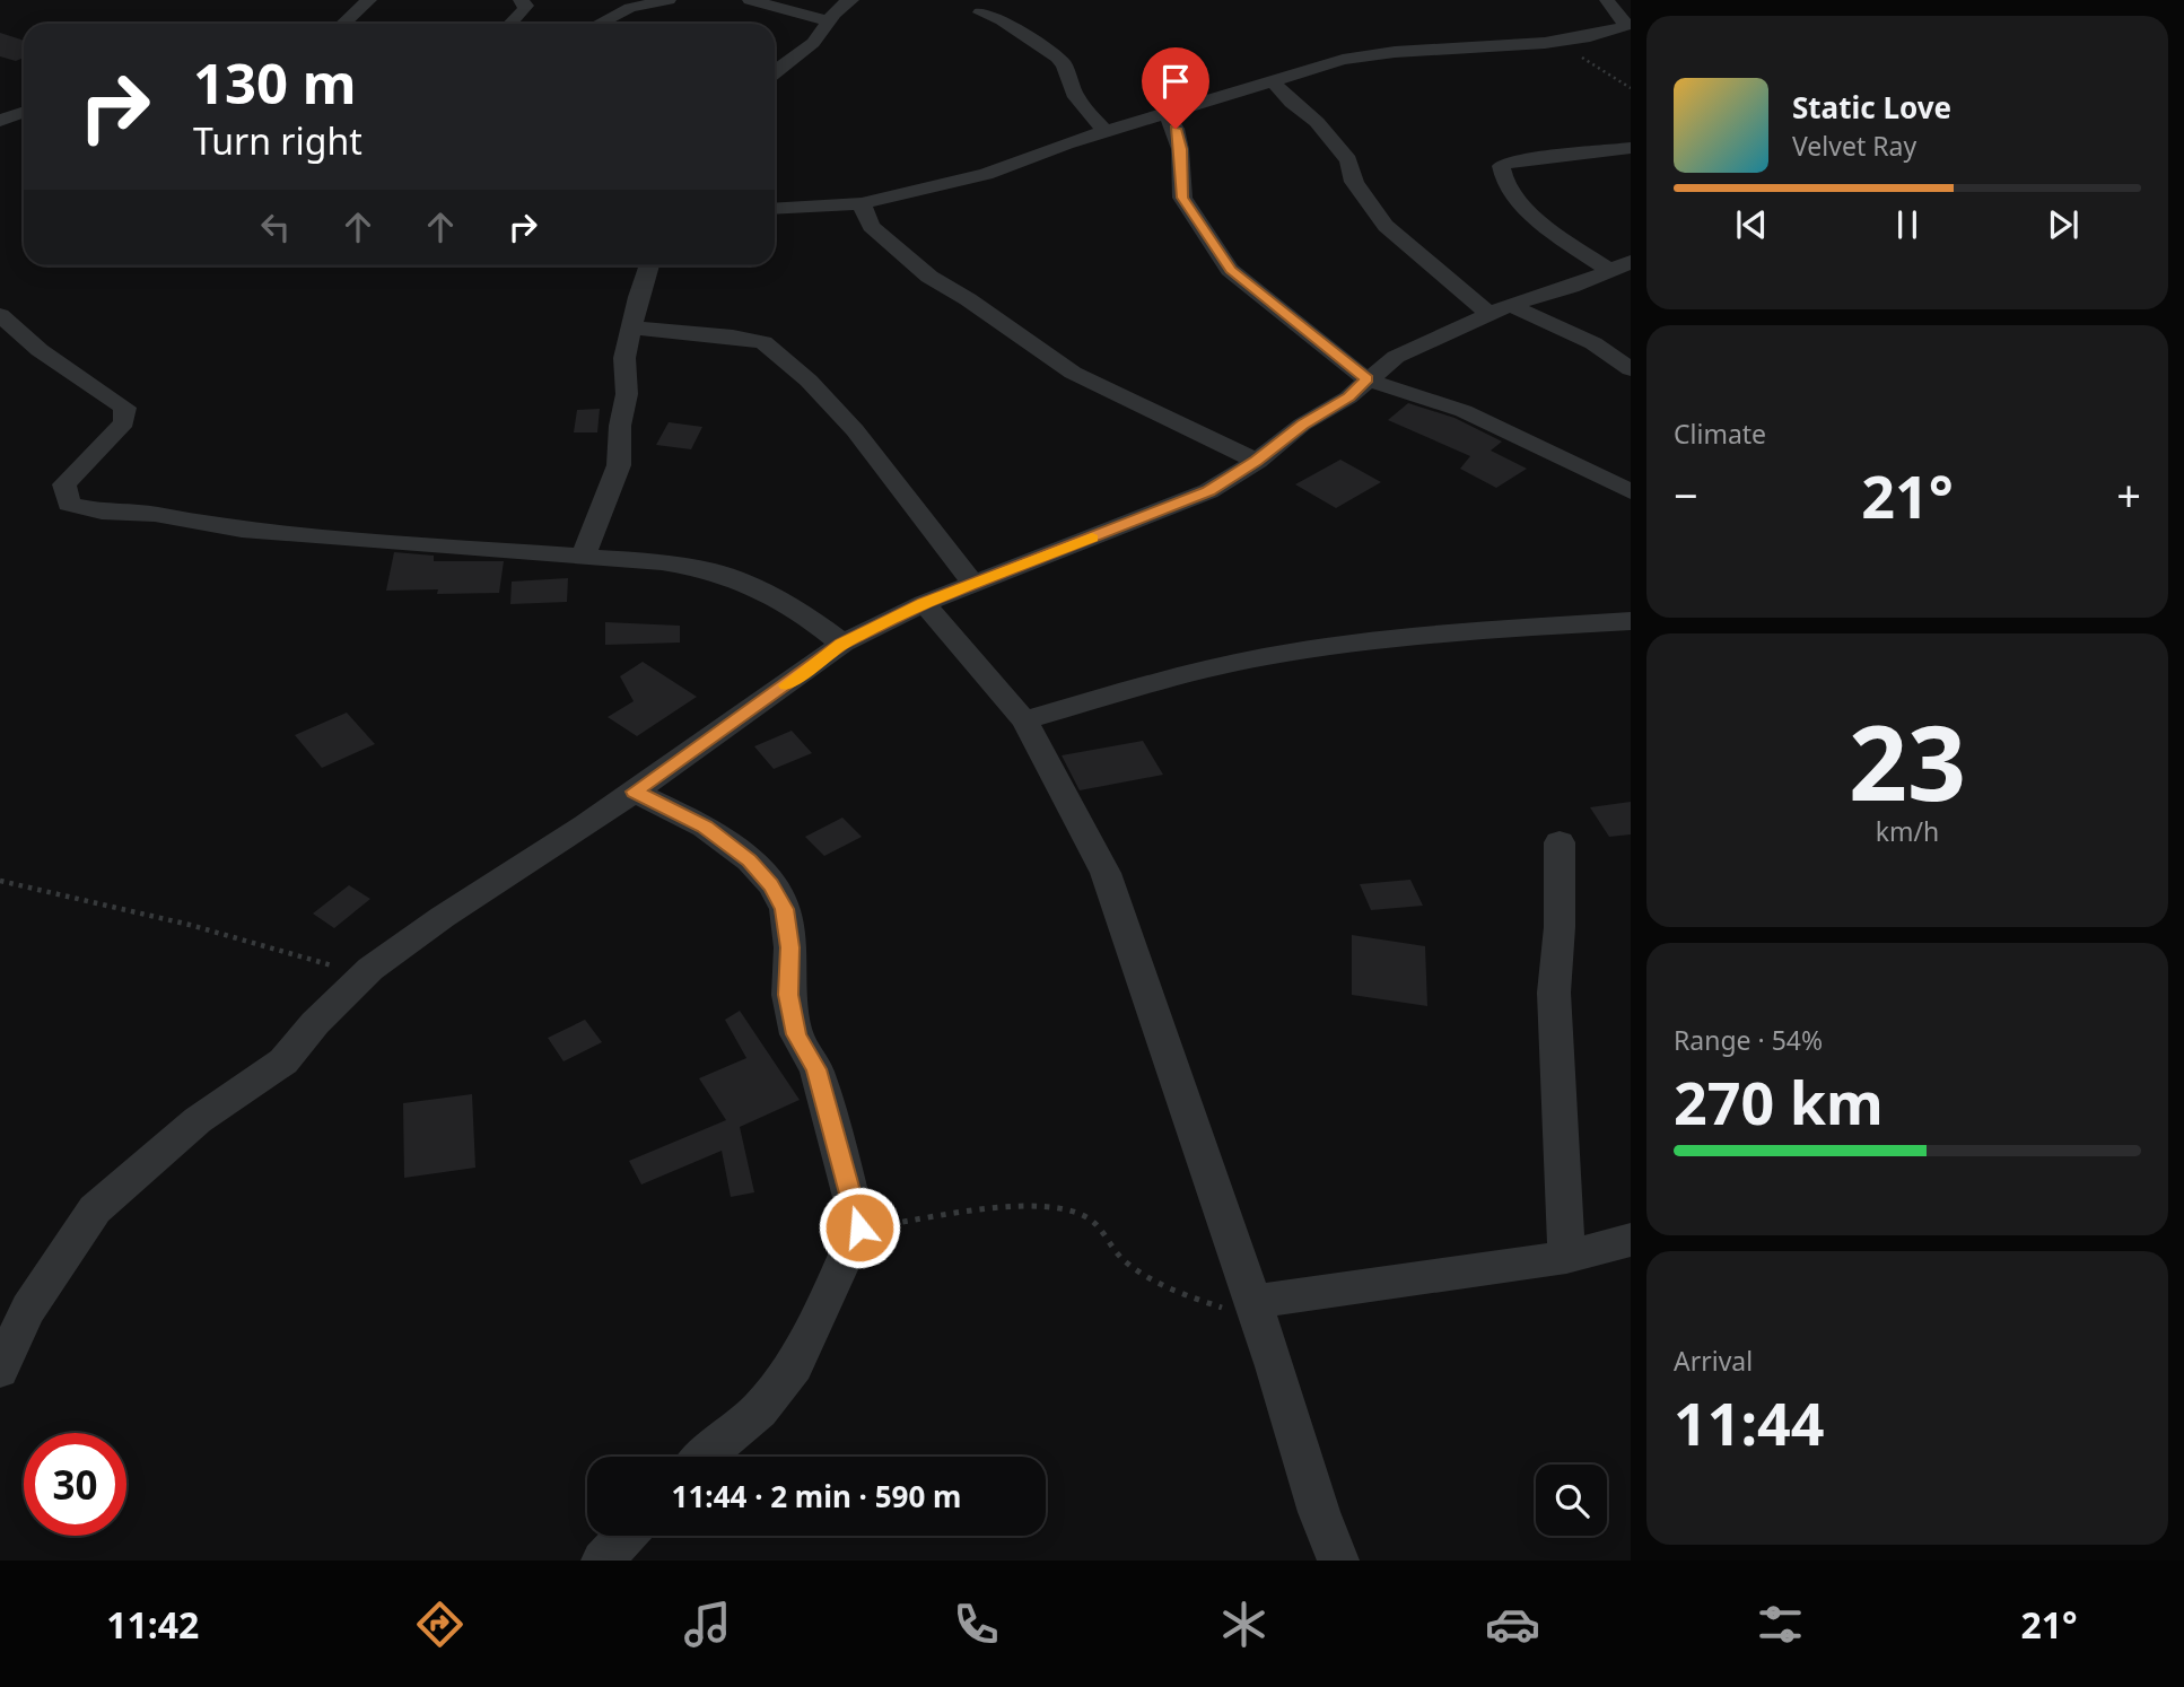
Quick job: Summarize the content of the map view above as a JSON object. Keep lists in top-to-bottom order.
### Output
{
  "page": {
    "turn": ["130 m", "Turn right"],
    "song": ["Static Love", "Velvet Ray"],
    "tile": [
      "Climate",
      ["23", "km/h"],
      ["Range · 54%", "270 km"],
      ["Arrival", "11:44"]
    ],
    "heat": ["−", "21°", "+"],
    "limit": "30",
    "trip": "11:44 · 2 min · 590 m",
    "tabs": ["11:42", "21°"]
  }
}
